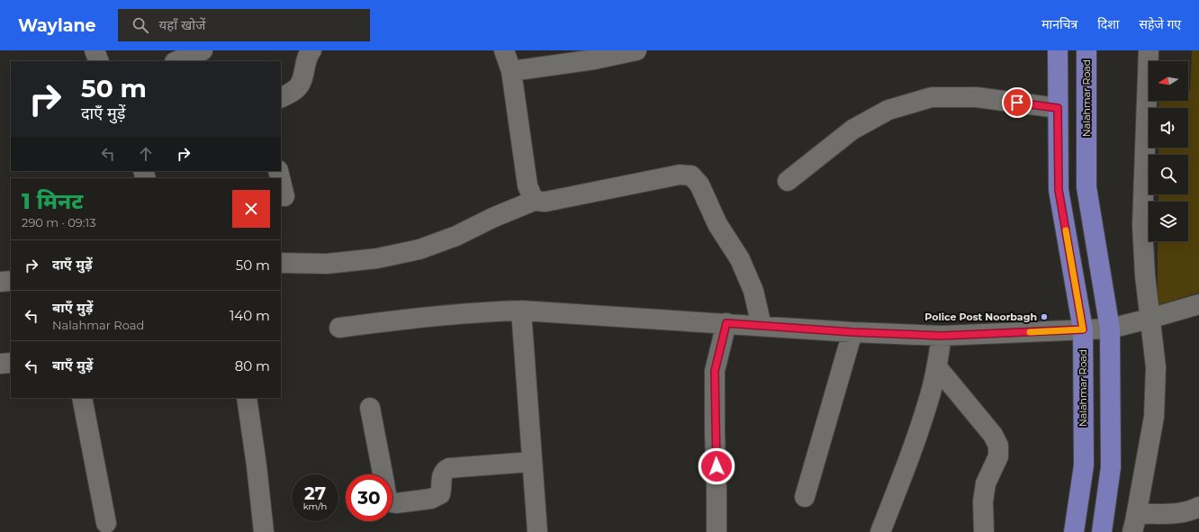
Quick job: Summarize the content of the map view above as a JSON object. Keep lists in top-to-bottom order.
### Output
{
  "streets": {
    "main road": ["Nalahmar Road"]
  },
  "places": ["Police Post Noorbagh"],
  "north": "left",
  "page": {
    "header": "Waylane",
    "search": "यहाँ खोजें",
    "nav": ["मानचित्र", "दिशा", "सहेजे गए"],
    "turn": ["50 m", "दाएँ मुड़ें"],
    "heading": ["1 मिनट", "290 m · 09:13"],
    "list": [
      {
        "name": "दाएँ मुड़ें",
        "value": "50 m"
      },
      {
        "name": "बाएँ मुड़ें",
        "note": "Nalahmar Road",
        "value": "140 m"
      },
      {
        "name": "बाएँ मुड़ें",
        "value": "80 m"
      }
    ],
    "speed": "27 km/h",
    "limit": "30"
  }
}
